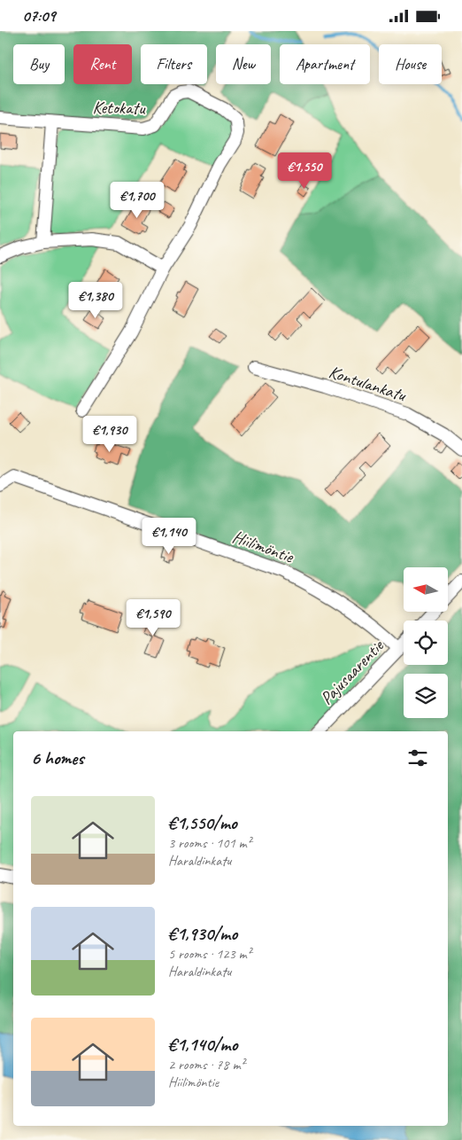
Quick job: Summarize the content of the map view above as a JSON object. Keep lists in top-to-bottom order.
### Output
{
  "streets": {
    "street": [
      "Ketokatu",
      "Kontulankatu",
      "Hiilimöntie",
      "Pajusaarentie"
    ]
  },
  "crossings": [
    ["Hiilimöntie", "Pajusaarentie"]
  ],
  "north": "left",
  "page": {
    "status": "07:09",
    "chip": [
      "Buy",
      "Rent",
      "Filters",
      "New",
      "Apartment",
      "House"
    ],
    "price": [
      "€1,550",
      "€1,700",
      "€1,380",
      "€1,930",
      "€1,140",
      "€1,590"
    ],
    "heading": "6 homes",
    "list": [
      {
        "name": "€1,550/mo",
        "note": "3 rooms · 101 m² · Haraldinkatu"
      },
      {
        "name": "€1,930/mo",
        "note": "5 rooms · 123 m² · Haraldinkatu"
      },
      {
        "name": "€1,140/mo",
        "note": "2 rooms · 78 m² · Hiilimöntie"
      }
    ]
  }
}
